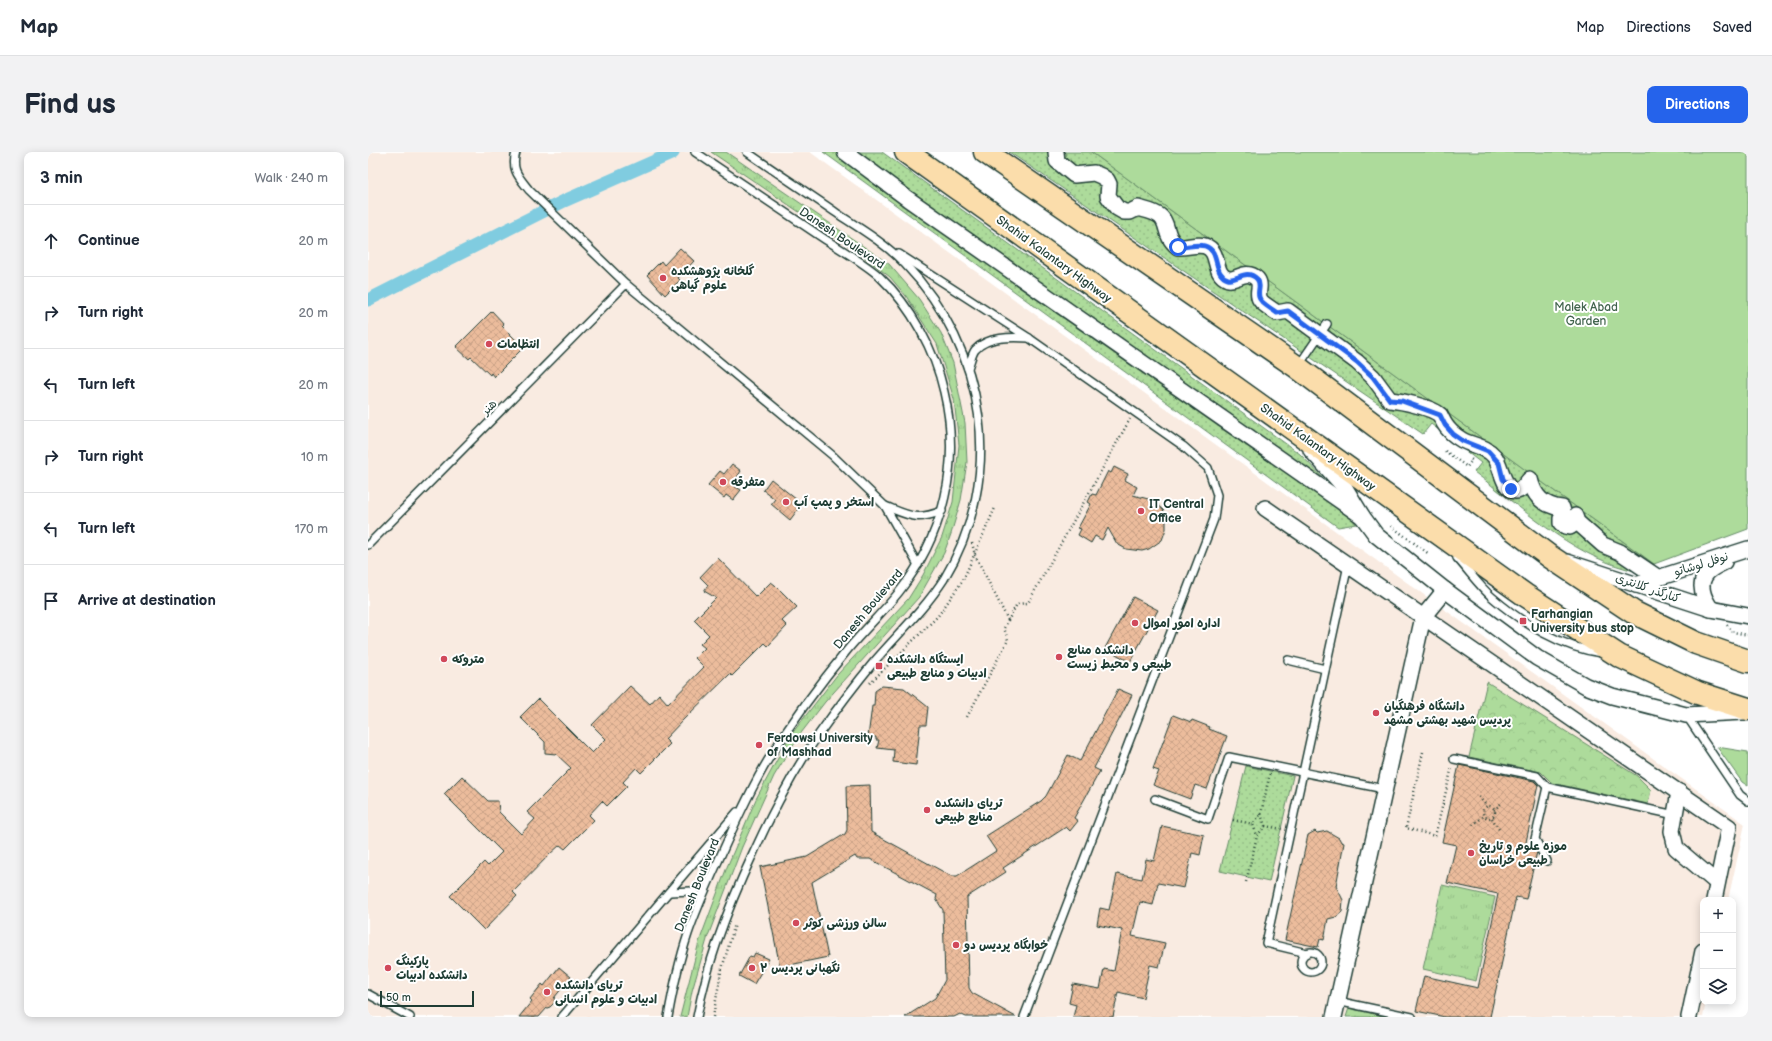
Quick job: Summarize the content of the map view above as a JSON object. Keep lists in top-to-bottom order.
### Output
{
  "streets": {
    "highway": ["Shahid Kalantary Highway"],
    "street": ["نوفل لوشاتو", "کنارگذر کلانتری"],
    "lane": ["Danesh Boulevard", "هنر"]
  },
  "crossings": [
    ["نوفل لوشاتو", "کنارگذر کلانتری"]
  ],
  "parks": ["Malek Abad Garden"],
  "places": {
    "other": [
      "گلخانه پژوهشکده علوم گیاهی",
      "انتظامات",
      "متفرقه",
      "استخر و پمپ آب",
      "IT Central Office",
      "اداره امور اموال",
      "دانشکده منابع طبیعی و محیط زیست",
      "متروکه",
      "دانشگاه فرهنگیان پردیس شهید بهشتی مشهد",
      "Ferdowsi University of Mashhad",
      "تریای دانشکده منابع طبیعی",
      "موزه علوم و تاریخ طبیعی خراسان",
      "سالن ورزشی کوثر",
      "خوابگاه پردیس دو",
      "پارکینگ دانشکده ادبیات",
      "نگهبانی پردیس ۲",
      "تریای دانشکده ادبیات و علوم انسانی"
    ],
    "transit": ["Farhangian University bus stop", "ایستگاه دانشکده ادبیات و منابع طبیعی"]
  },
  "scale_bar": "50 m",
  "page": {
    "header": "Map",
    "nav": ["Map", "Directions", "Saved"],
    "buttons": "Directions",
    "title": "Find us",
    "heading": ["3 min", "Walk · 240 m"],
    "list": [
      ["Continue", "20 m"],
      ["Turn right", "20 m"],
      ["Turn left", "20 m"],
      ["Turn right", "10 m"],
      ["Turn left", "170 m"],
      "Arrive at destination"
    ],
    "map_buttons": ["+", "−"],
    "scale": "50 m"
  }
}
